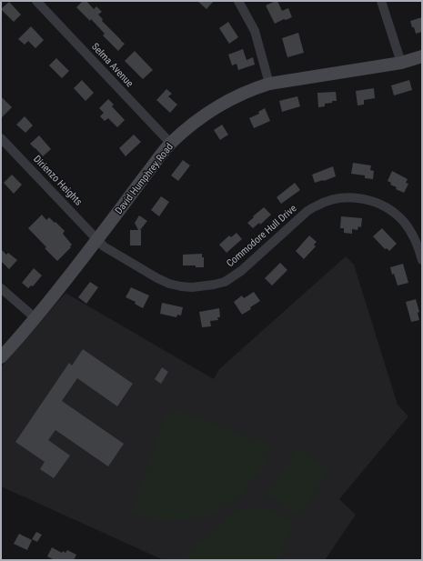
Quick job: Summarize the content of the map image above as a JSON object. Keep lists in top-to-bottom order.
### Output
{
  "streets": {
    "street": [
      "Selma Avenue",
      "David Humphrey Road",
      "Dirienzo Heights",
      "Commodore Hull Drive"
    ]
  },
  "crossings": [
    ["Selma Avenue", "David Humphrey Road"],
    ["David Humphrey Road", "Dirienzo Heights"],
    ["David Humphrey Road", "Commodore Hull Drive"],
    ["Dirienzo Heights", "Commodore Hull Drive"]
  ]
}
